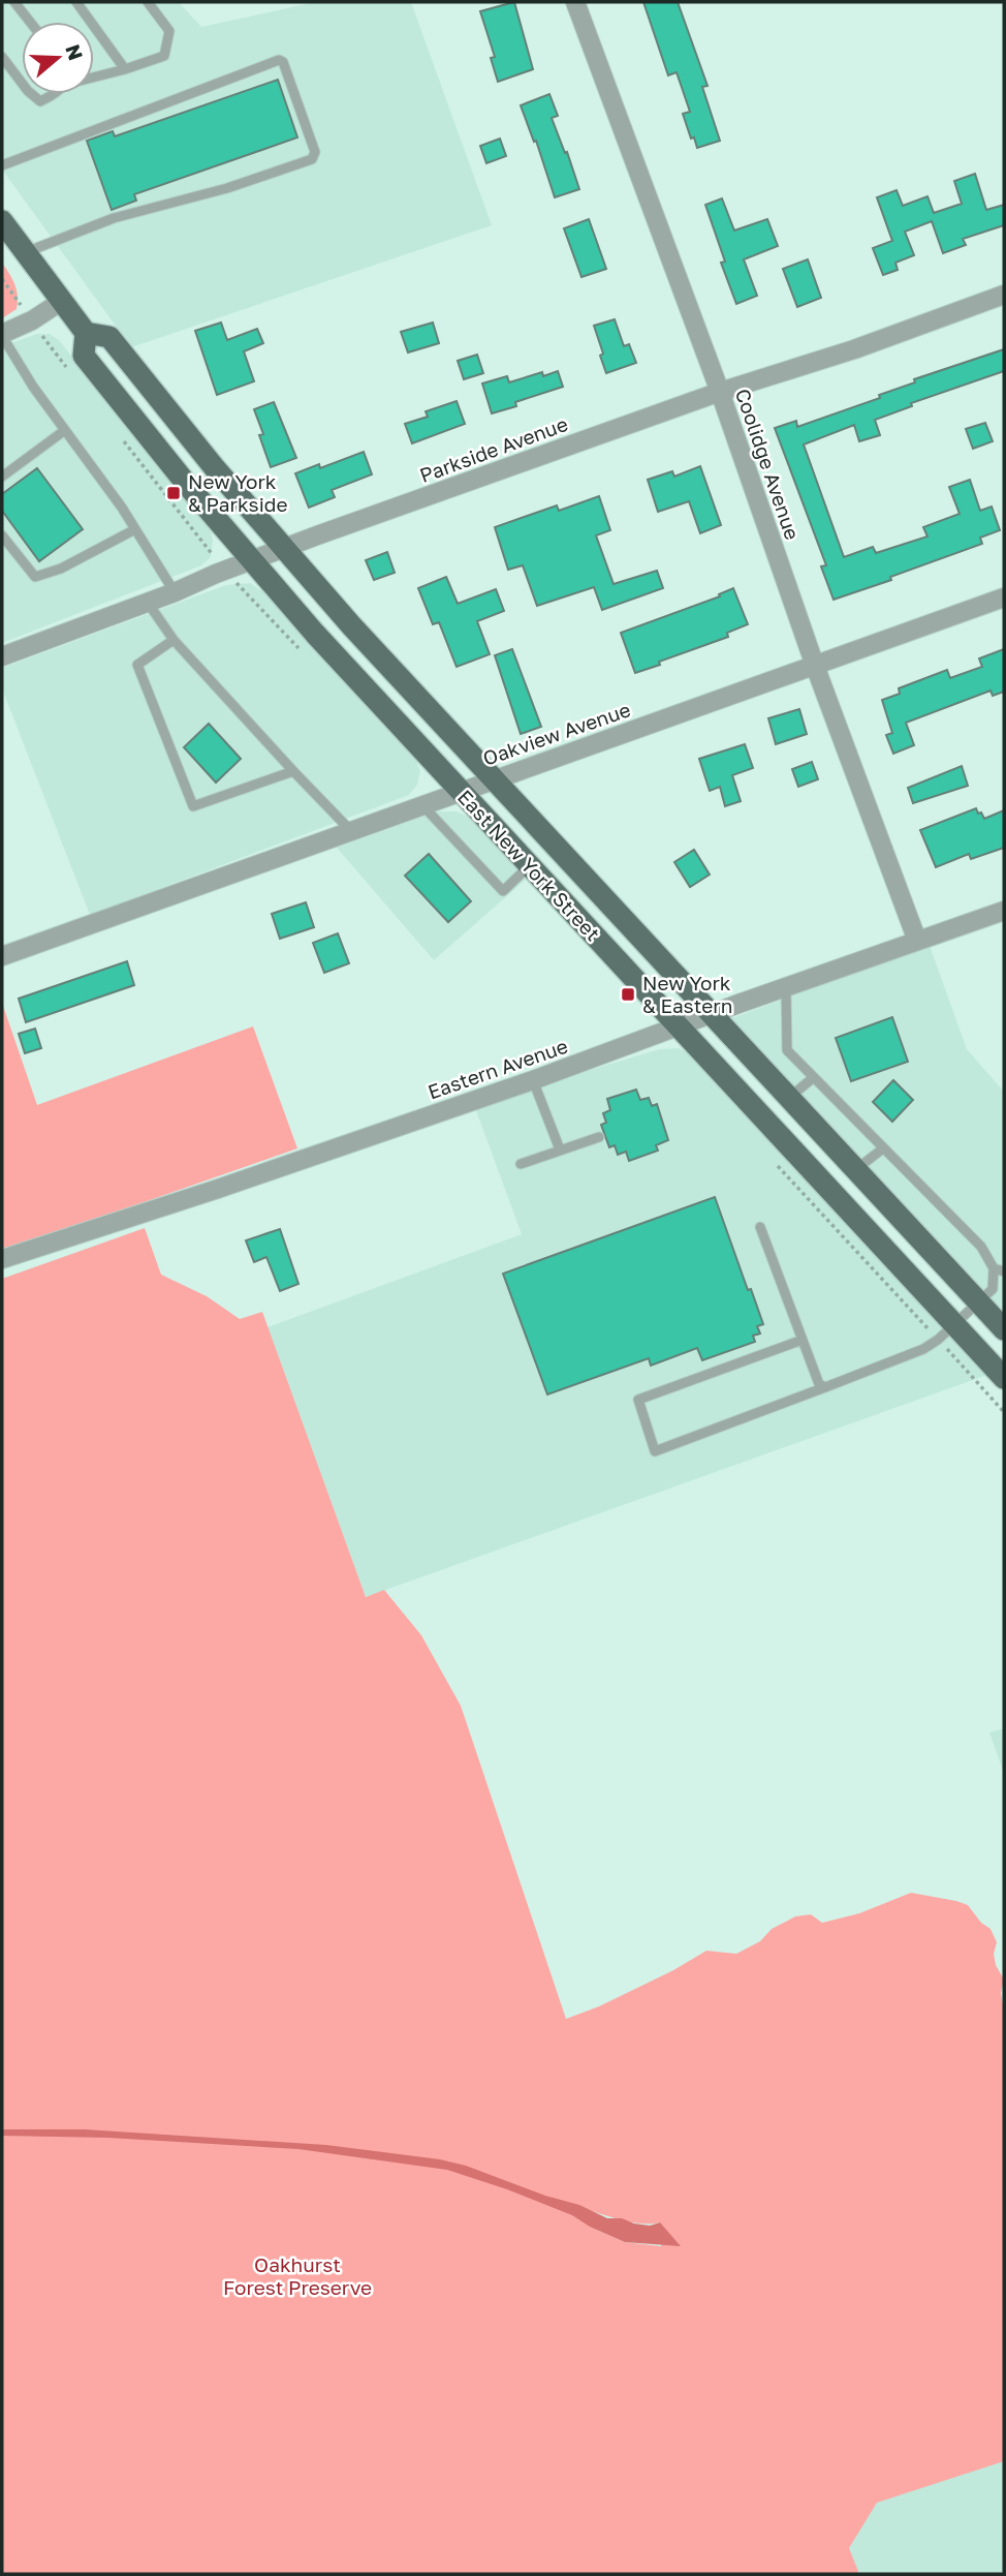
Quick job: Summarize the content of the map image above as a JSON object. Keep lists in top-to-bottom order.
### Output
{
  "streets": {
    "main road": ["East New York Street"],
    "street": [
      "Parkside Avenue",
      "Coolidge Avenue",
      "Oakview Avenue",
      "Eastern Avenue"
    ]
  },
  "crossings": [
    ["Parkside Avenue", "Coolidge Avenue"],
    ["Parkside Avenue", "East New York Street"],
    ["Coolidge Avenue", "Oakview Avenue"],
    ["Coolidge Avenue", "Eastern Avenue"],
    ["Oakview Avenue", "East New York Street"],
    ["East New York Street", "Eastern Avenue"]
  ],
  "parks": ["Oakhurst Forest Preserve"],
  "places": {
    "transit": ["New York & Parkside", "New York & Eastern"]
  },
  "north": "right"
}
